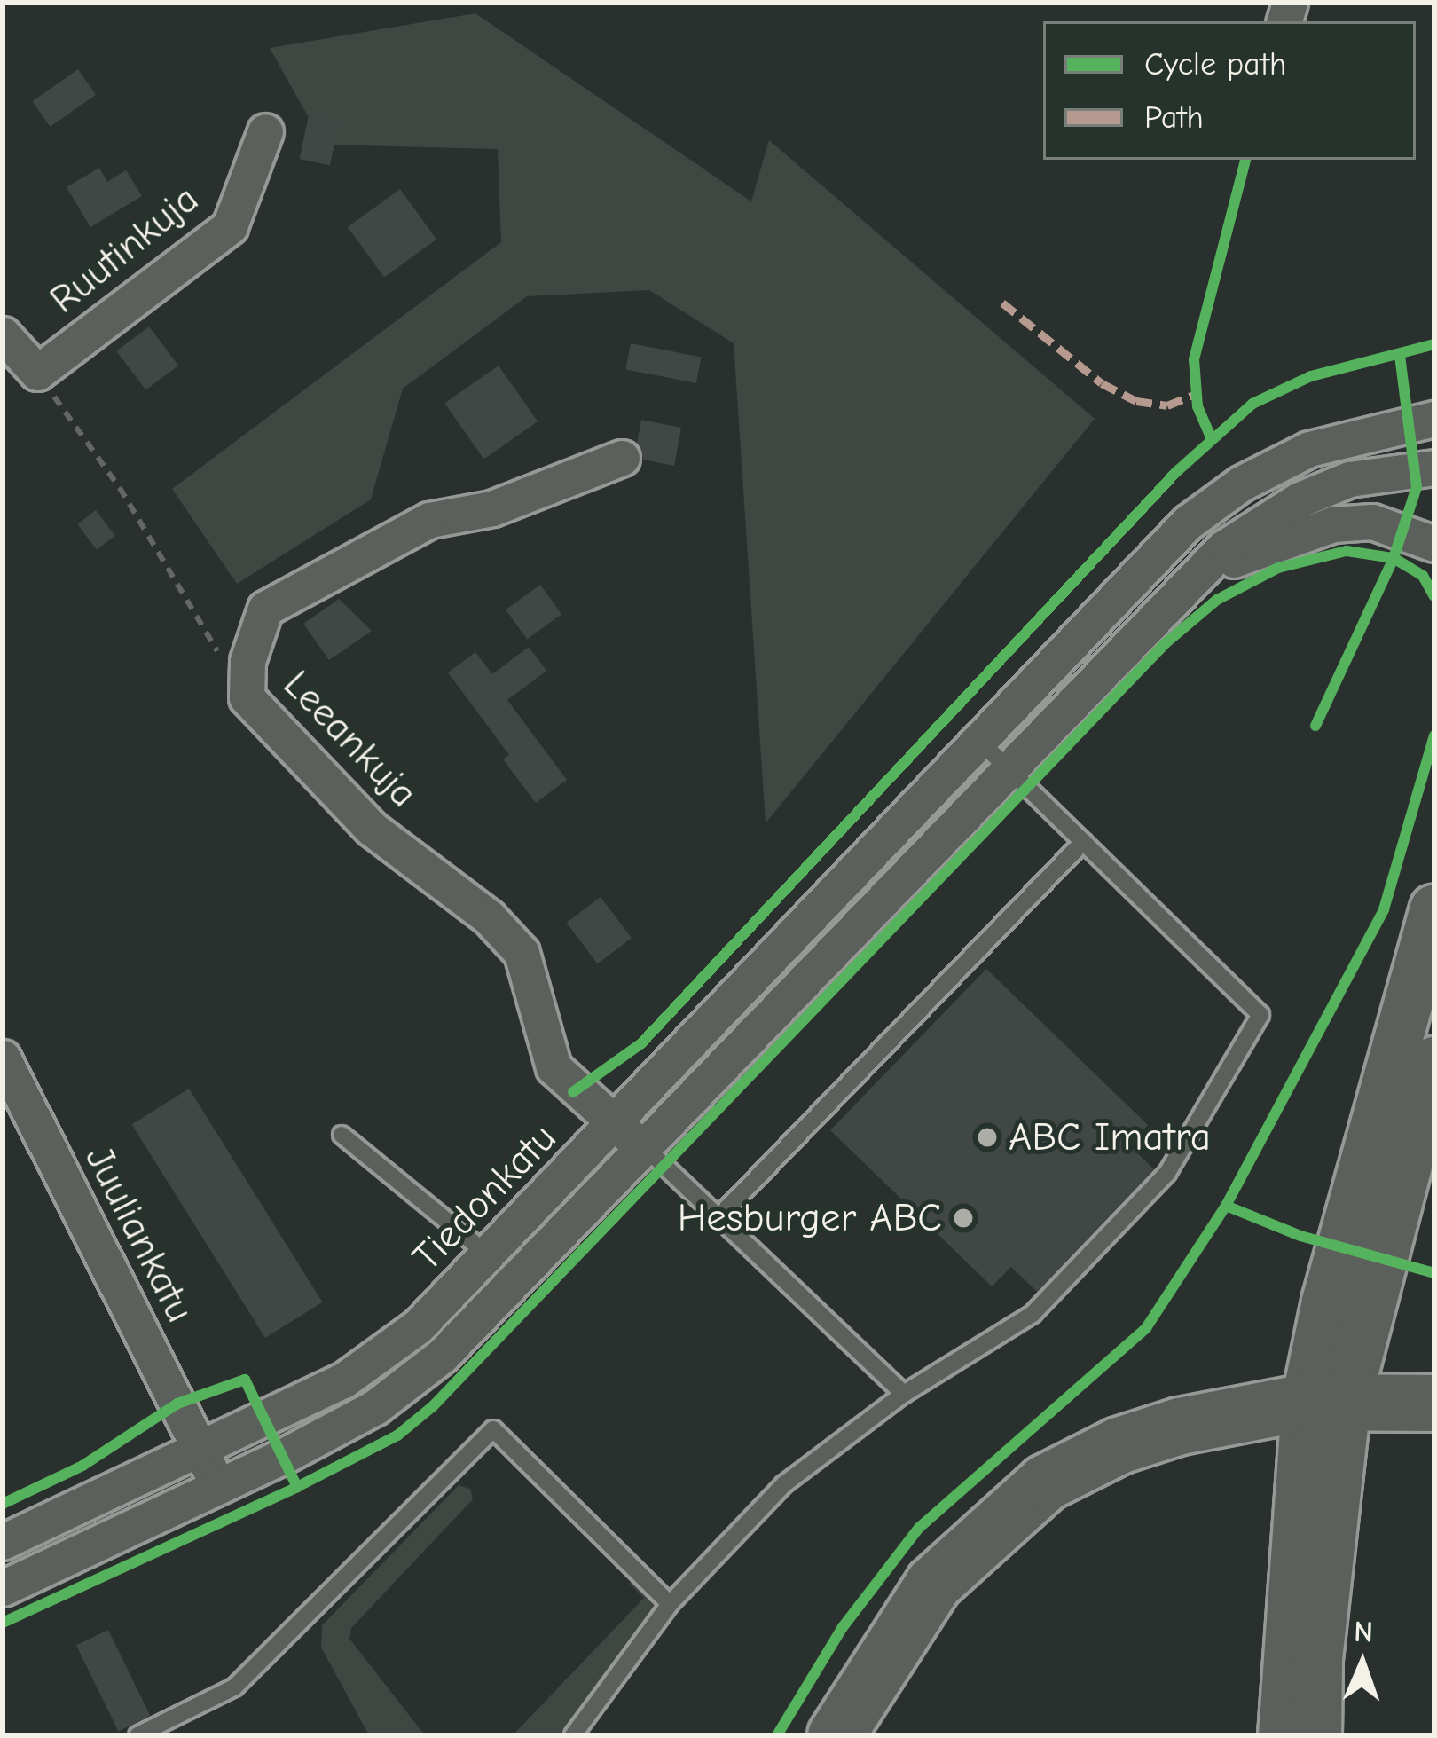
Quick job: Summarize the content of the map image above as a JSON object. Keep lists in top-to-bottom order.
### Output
{
  "streets": {
    "street": [
      "Ruutinkuja",
      "Leeankuja",
      "Tiedonkatu",
      "Juuliankatu"
    ]
  },
  "crossings": [
    ["Leeankuja", "Tiedonkatu"],
    ["Tiedonkatu", "Juuliankatu"]
  ],
  "places": ["ABC Imatra", "Hesburger ABC"],
  "legend": ["Cycle path", "Path"],
  "north": "top"
}
